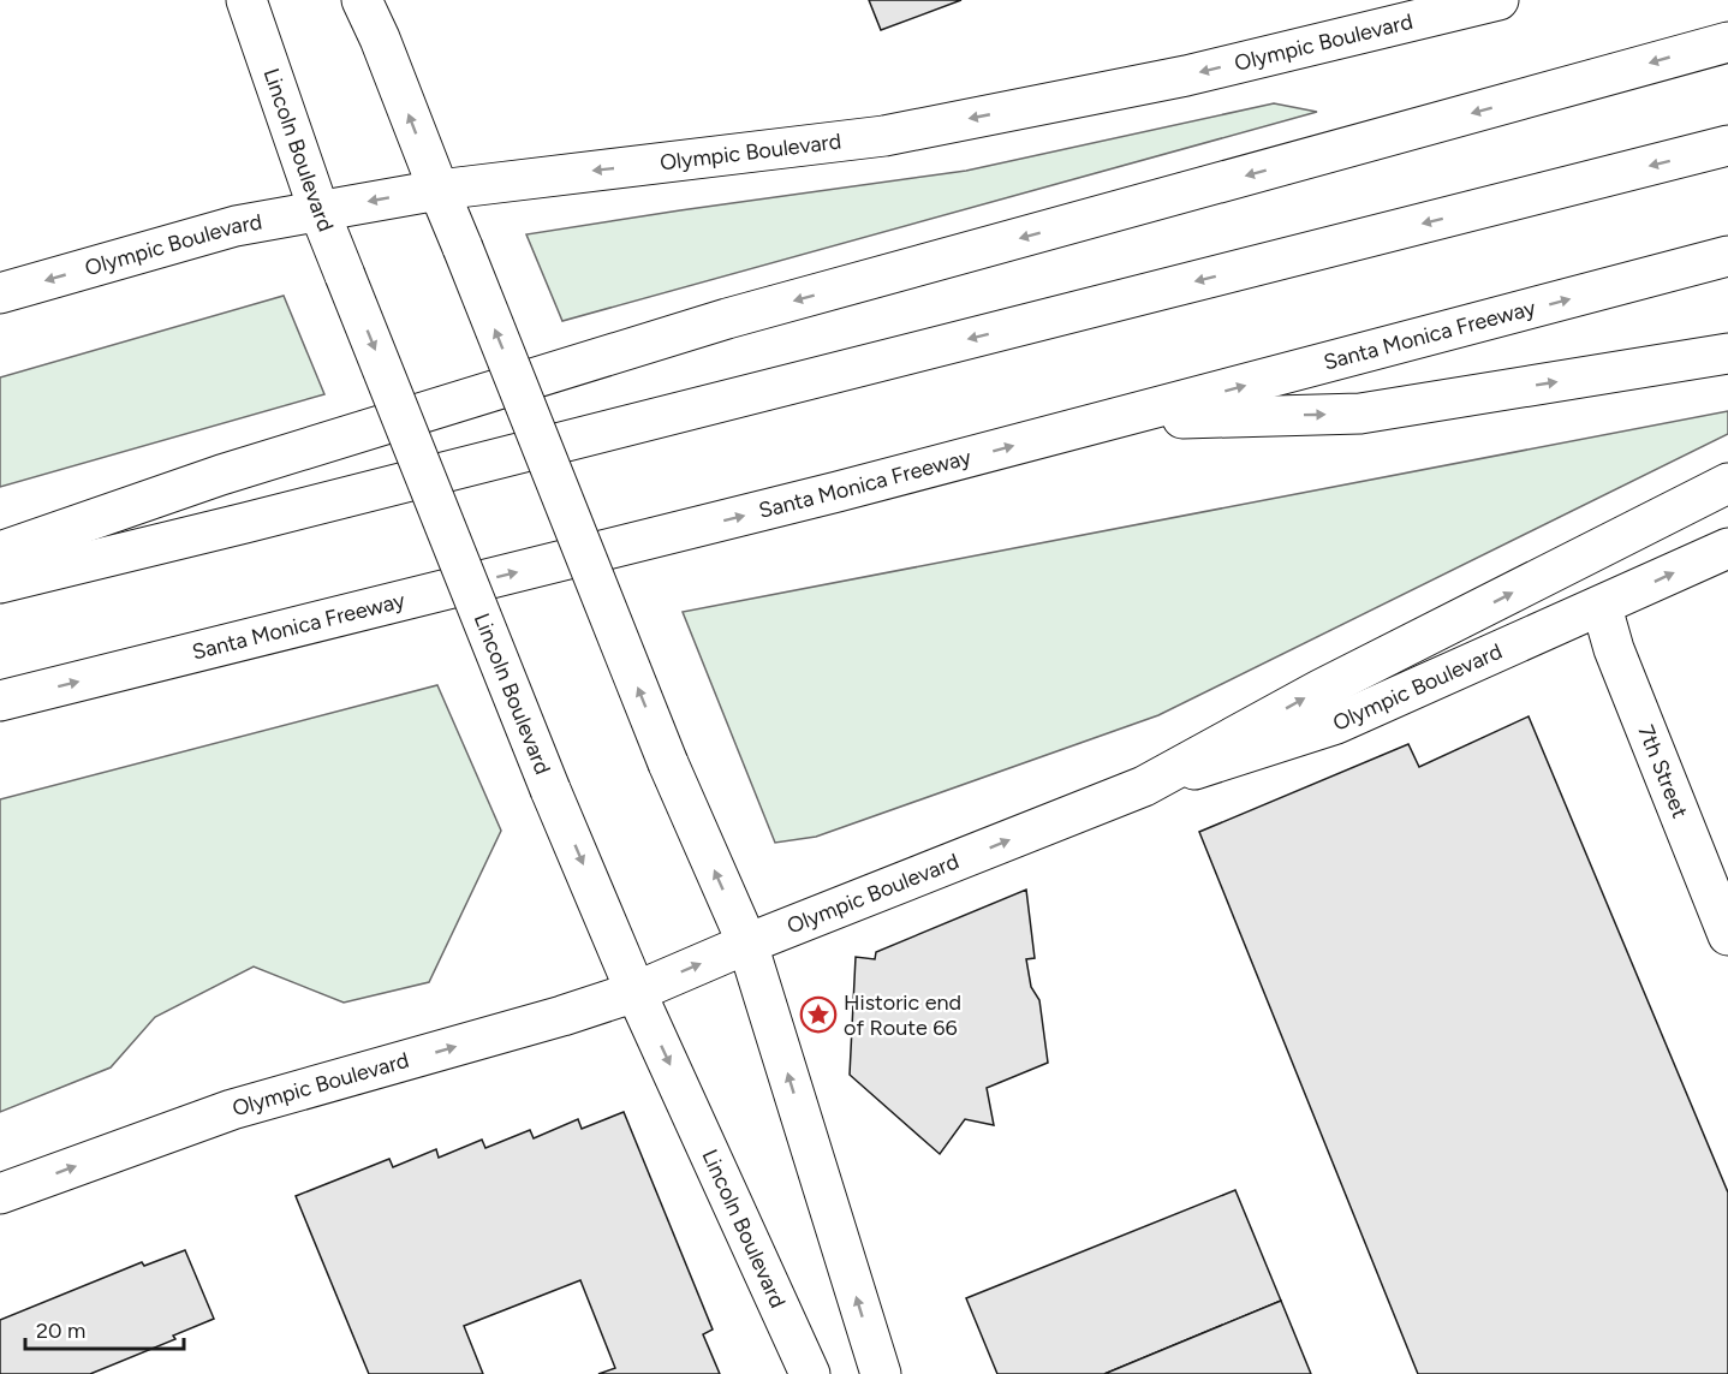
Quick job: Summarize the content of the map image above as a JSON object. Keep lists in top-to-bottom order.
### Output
{
  "streets": {
    "main road": [
      "Olympic Boulevard",
      "Lincoln Boulevard",
      "Santa Monica Freeway",
      "7th Street"
    ]
  },
  "crossings": [
    ["Olympic Boulevard", "Lincoln Boulevard"],
    ["Olympic Boulevard", "7th Street"]
  ],
  "places": {
    "place": ["Historic end of Route 66"]
  },
  "scale_bar": "20 m"
}
